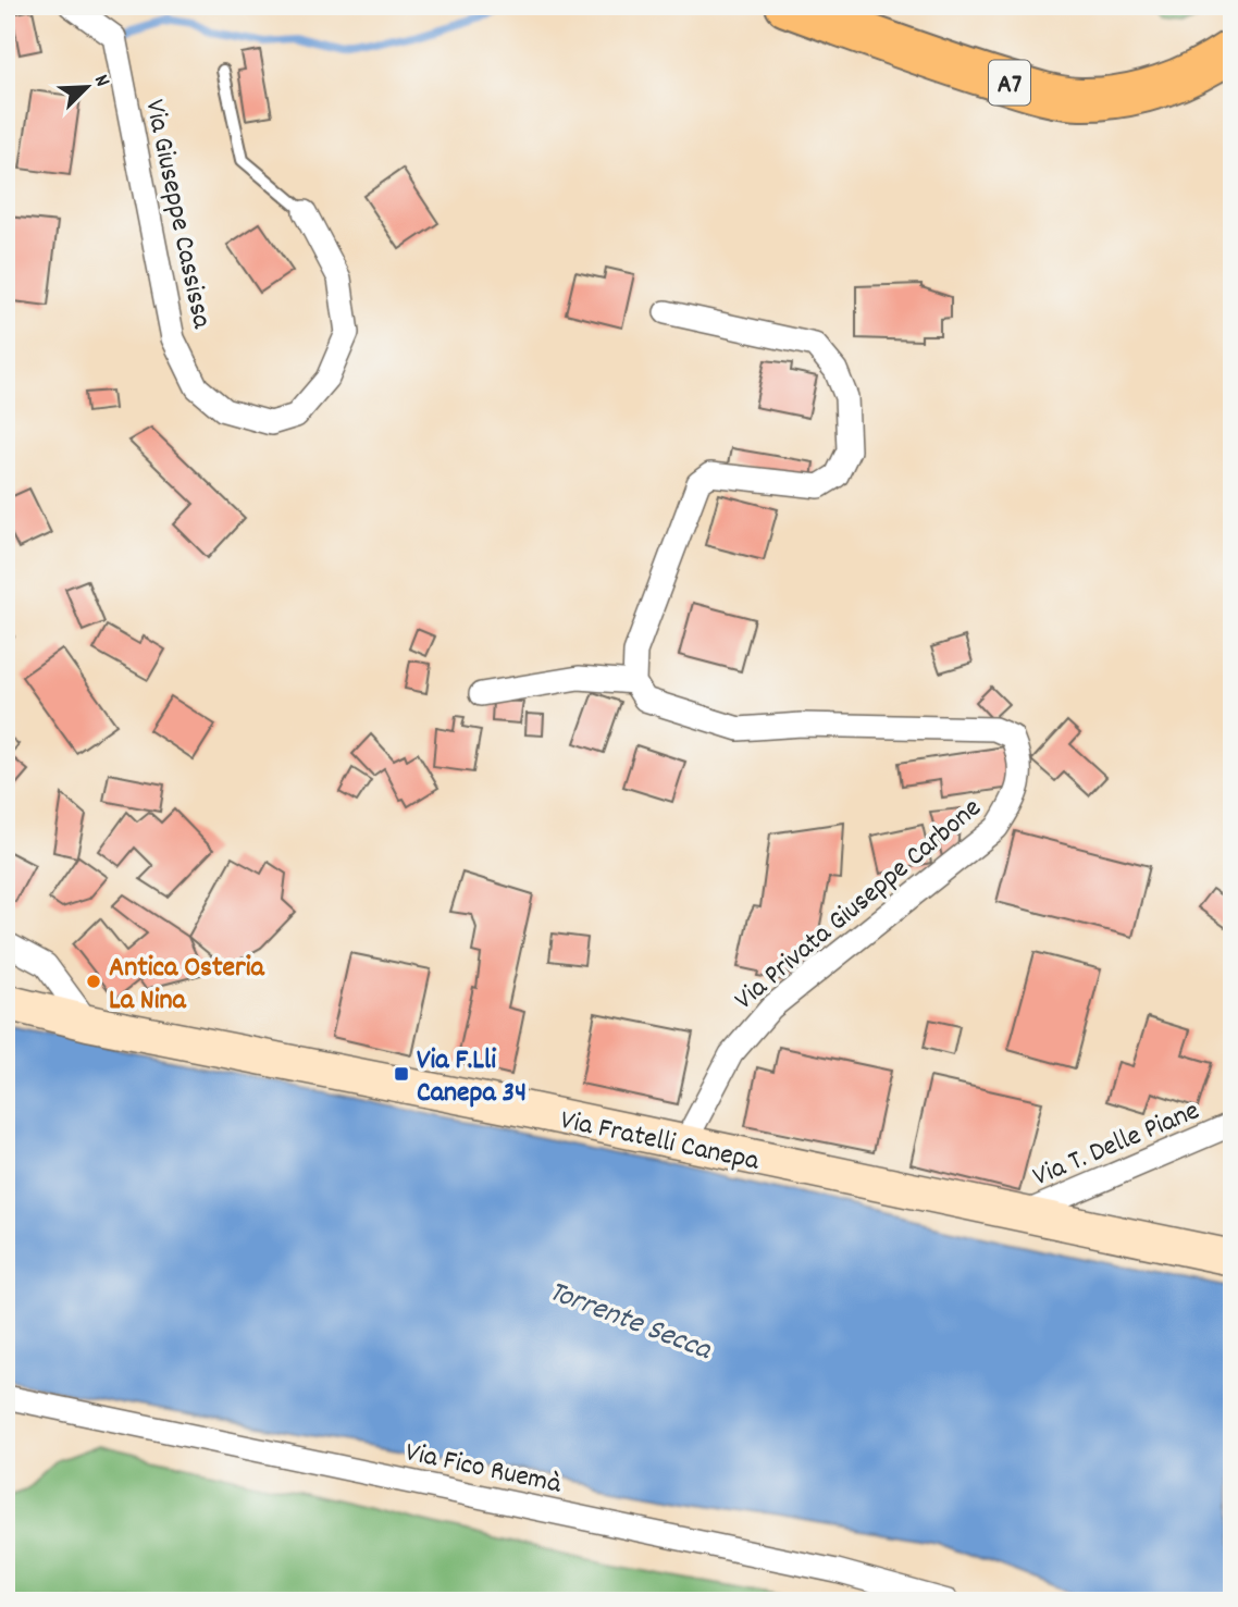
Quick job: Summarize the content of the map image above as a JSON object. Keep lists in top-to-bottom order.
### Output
{
  "streets": {
    "highway": ["A7"],
    "main road": ["Via Fratelli Canepa"],
    "street": [
      "Via Giuseppe Cassissa",
      "Via Privata Giuseppe Carbone",
      "Via T. Delle Piane",
      "Via Fico Ruemà"
    ]
  },
  "crossings": [
    ["Via Privata Giuseppe Carbone", "Via Fratelli Canepa"],
    ["Via Fratelli Canepa", "Via T. Delle Piane"]
  ],
  "water": ["Torrente Secca"],
  "places": {
    "other": ["Antica Osteria La Nina"],
    "transit": ["Via F.Lli Canepa 34"]
  },
  "north": "top right"
}
